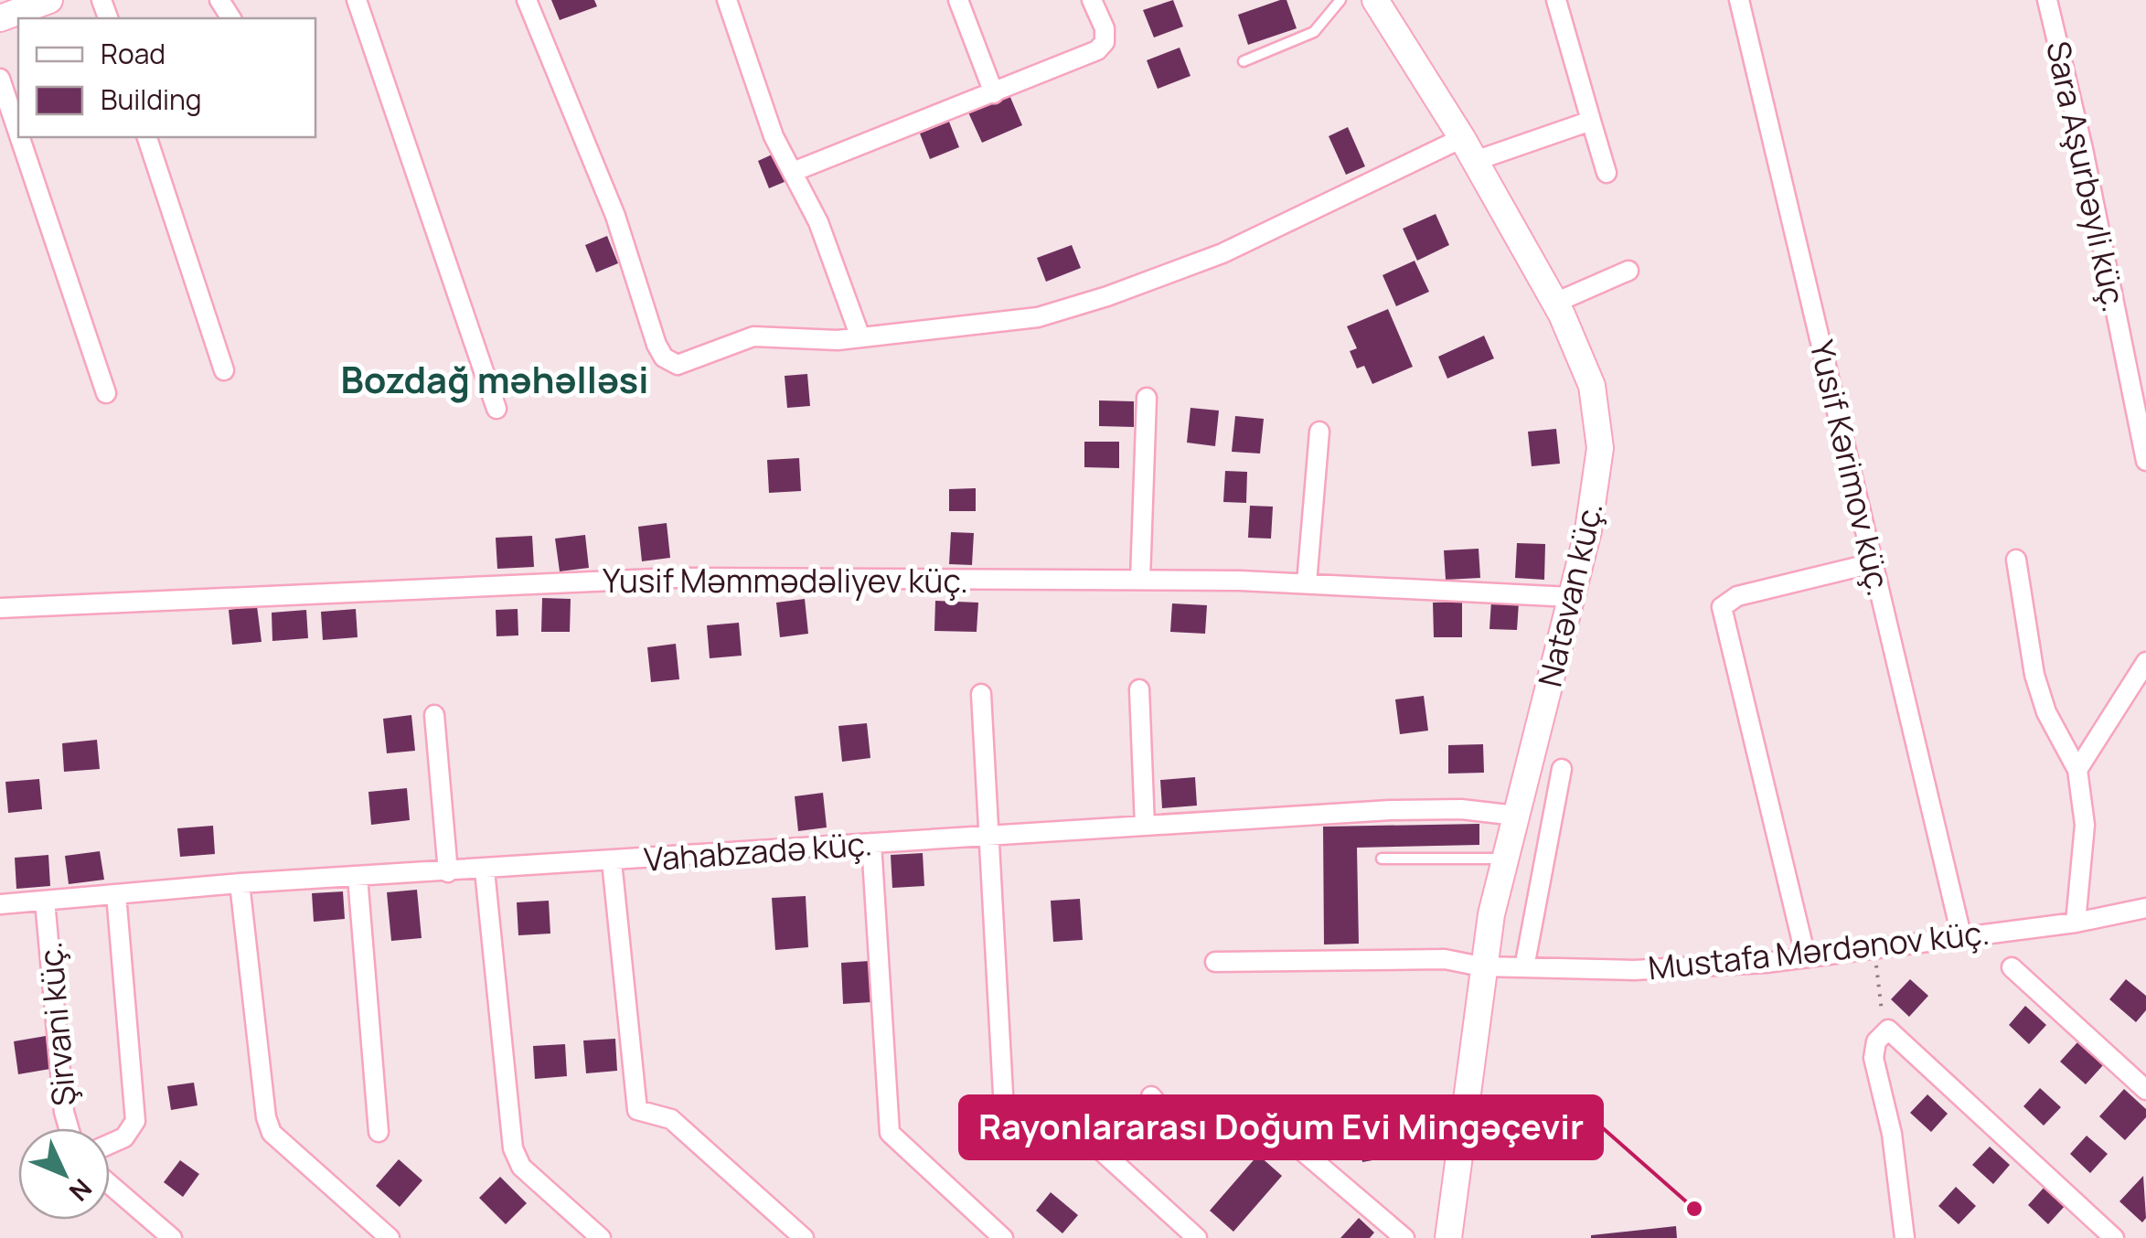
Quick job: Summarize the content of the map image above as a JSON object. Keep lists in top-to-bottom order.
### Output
{
  "streets": {
    "street": [
      "Sara Aşurbəyli küç.",
      "Yusif Kərimov küç.",
      "Yusif Məmmədəliyev küç.",
      "Natəvan küç.",
      "Vahabzadə küç.",
      "Mustafa Mərdənov küç.",
      "Şirvani küç."
    ]
  },
  "crossings": [
    ["Yusif Kərimov küç.", "Mustafa Mərdənov küç."],
    ["Yusif Məmmədəliyev küç.", "Natəvan küç."],
    ["Natəvan küç.", "Vahabzadə küç."],
    ["Natəvan küç.", "Mustafa Mərdənov küç."],
    ["Vahabzadə küç.", "Şirvani küç."]
  ],
  "districts": ["Bozdağ məhəlləsi"],
  "places": ["Rayonlararası Doğum Evi Mingəçevir"],
  "legend": ["Road", "Building"],
  "north": "bottom right"
}
